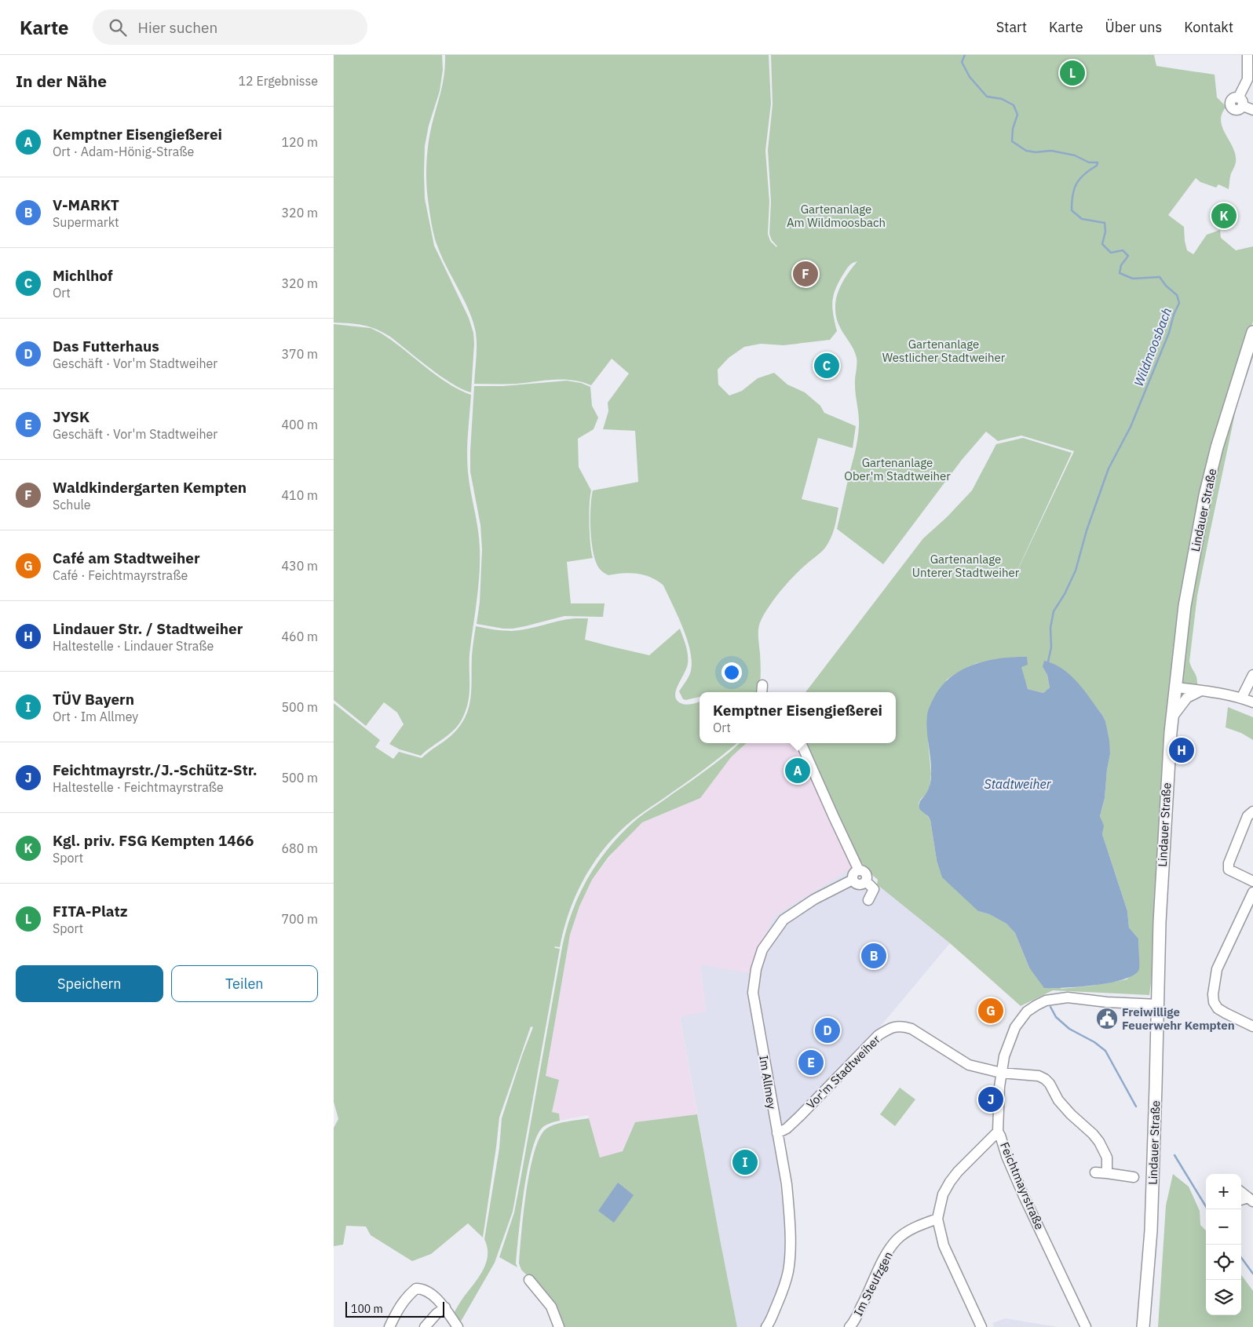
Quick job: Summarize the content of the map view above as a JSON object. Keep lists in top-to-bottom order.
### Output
{
  "streets": {
    "main road": ["Lindauer Straße"],
    "street": [
      "Vor'm Stadtweiher",
      "Im Allmey",
      "Feichtmayrstraße",
      "Im Steufzgen"
    ]
  },
  "crossings": [
    ["Lindauer Straße", "Feichtmayrstraße"],
    ["Vor'm Stadtweiher", "Im Allmey"],
    ["Vor'm Stadtweiher", "Feichtmayrstraße"]
  ],
  "water": ["Wildmoosbach", "Stadtweiher"],
  "parks": [
    "Gartenanlage Am Wildmoosbach",
    "Gartenanlage Westlicher Stadtweiher",
    "Gartenanlage Ober'm Stadtweiher",
    "Gartenanlage Unterer Stadtweiher"
  ],
  "places": {
    "public building": ["Freiwillige Feuerwehr Kempten"]
  },
  "scale_bar": "100 m",
  "page": {
    "header": "Karte",
    "search": "Hier suchen",
    "nav": [
      "Start",
      "Karte",
      "Über uns",
      "Kontakt"
    ],
    "heading": ["In der Nähe", "12 Ergebnisse"],
    "pins": [
      "L",
      "K",
      "F",
      "C",
      "H",
      "A",
      "B",
      "G",
      "D",
      "E",
      "J",
      "I"
    ],
    "list": [
      {
        "mark": "A",
        "name": "Kemptner Eisengießerei",
        "note": "Ort · Adam-Hönig-Straße",
        "value": "120 m"
      },
      {
        "mark": "B",
        "name": "V-MARKT",
        "note": "Supermarkt",
        "value": "320 m"
      },
      {
        "mark": "C",
        "name": "Michlhof",
        "note": "Ort",
        "value": "320 m"
      },
      {
        "mark": "D",
        "name": "Das Futterhaus",
        "note": "Geschäft · Vor'm Stadtweiher",
        "value": "370 m"
      },
      {
        "mark": "E",
        "name": "JYSK",
        "note": "Geschäft · Vor'm Stadtweiher",
        "value": "400 m"
      },
      {
        "mark": "F",
        "name": "Waldkindergarten Kempten",
        "note": "Schule",
        "value": "410 m"
      },
      {
        "mark": "G",
        "name": "Café am Stadtweiher",
        "note": "Café · Feichtmayrstraße",
        "value": "430 m"
      },
      {
        "mark": "H",
        "name": "Lindauer Str. / Stadtweiher",
        "note": "Haltestelle · Lindauer Straße",
        "value": "460 m"
      },
      {
        "mark": "I",
        "name": "TÜV Bayern",
        "note": "Ort · Im Allmey",
        "value": "500 m"
      },
      {
        "mark": "J",
        "name": "Feichtmayrstr./J.-Schütz-Str.",
        "note": "Haltestelle · Feichtmayrstraße",
        "value": "500 m"
      },
      {
        "mark": "K",
        "name": "Kgl. priv. FSG Kempten 1466",
        "note": "Sport",
        "value": "680 m"
      },
      {
        "mark": "L",
        "name": "FITA-Platz",
        "note": "Sport",
        "value": "700 m"
      }
    ],
    "popup": ["Kemptner Eisengießerei", "Ort"],
    "buttons": ["Speichern", "Teilen"],
    "map_buttons": ["+", "−"],
    "scale": "100 m"
  }
}
